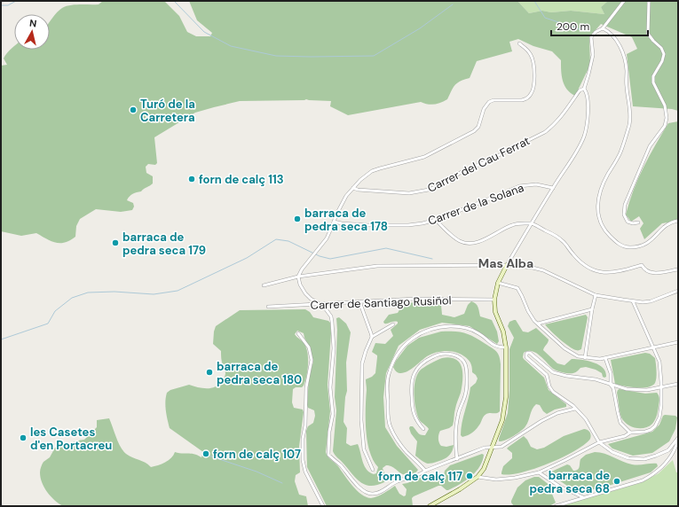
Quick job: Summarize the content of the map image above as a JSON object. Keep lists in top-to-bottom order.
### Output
{
  "streets": {
    "street": ["Carrer del Cau Ferrat", "Carrer de la Solana", "Carrer de Santiago Rusiñol"]
  },
  "districts": ["Mas Alba"],
  "places": [
    "Turó de la Carretera",
    "forn de calç 113",
    "barraca de pedra seca 178",
    "barraca de pedra seca 179",
    "barraca de pedra seca 180",
    "les Casetes d'en Portacreu",
    "forn de calç 107",
    "forn de calç 117",
    "barraca de pedra seca 68"
  ],
  "scale_bar": "200 m",
  "north": "top"
}
